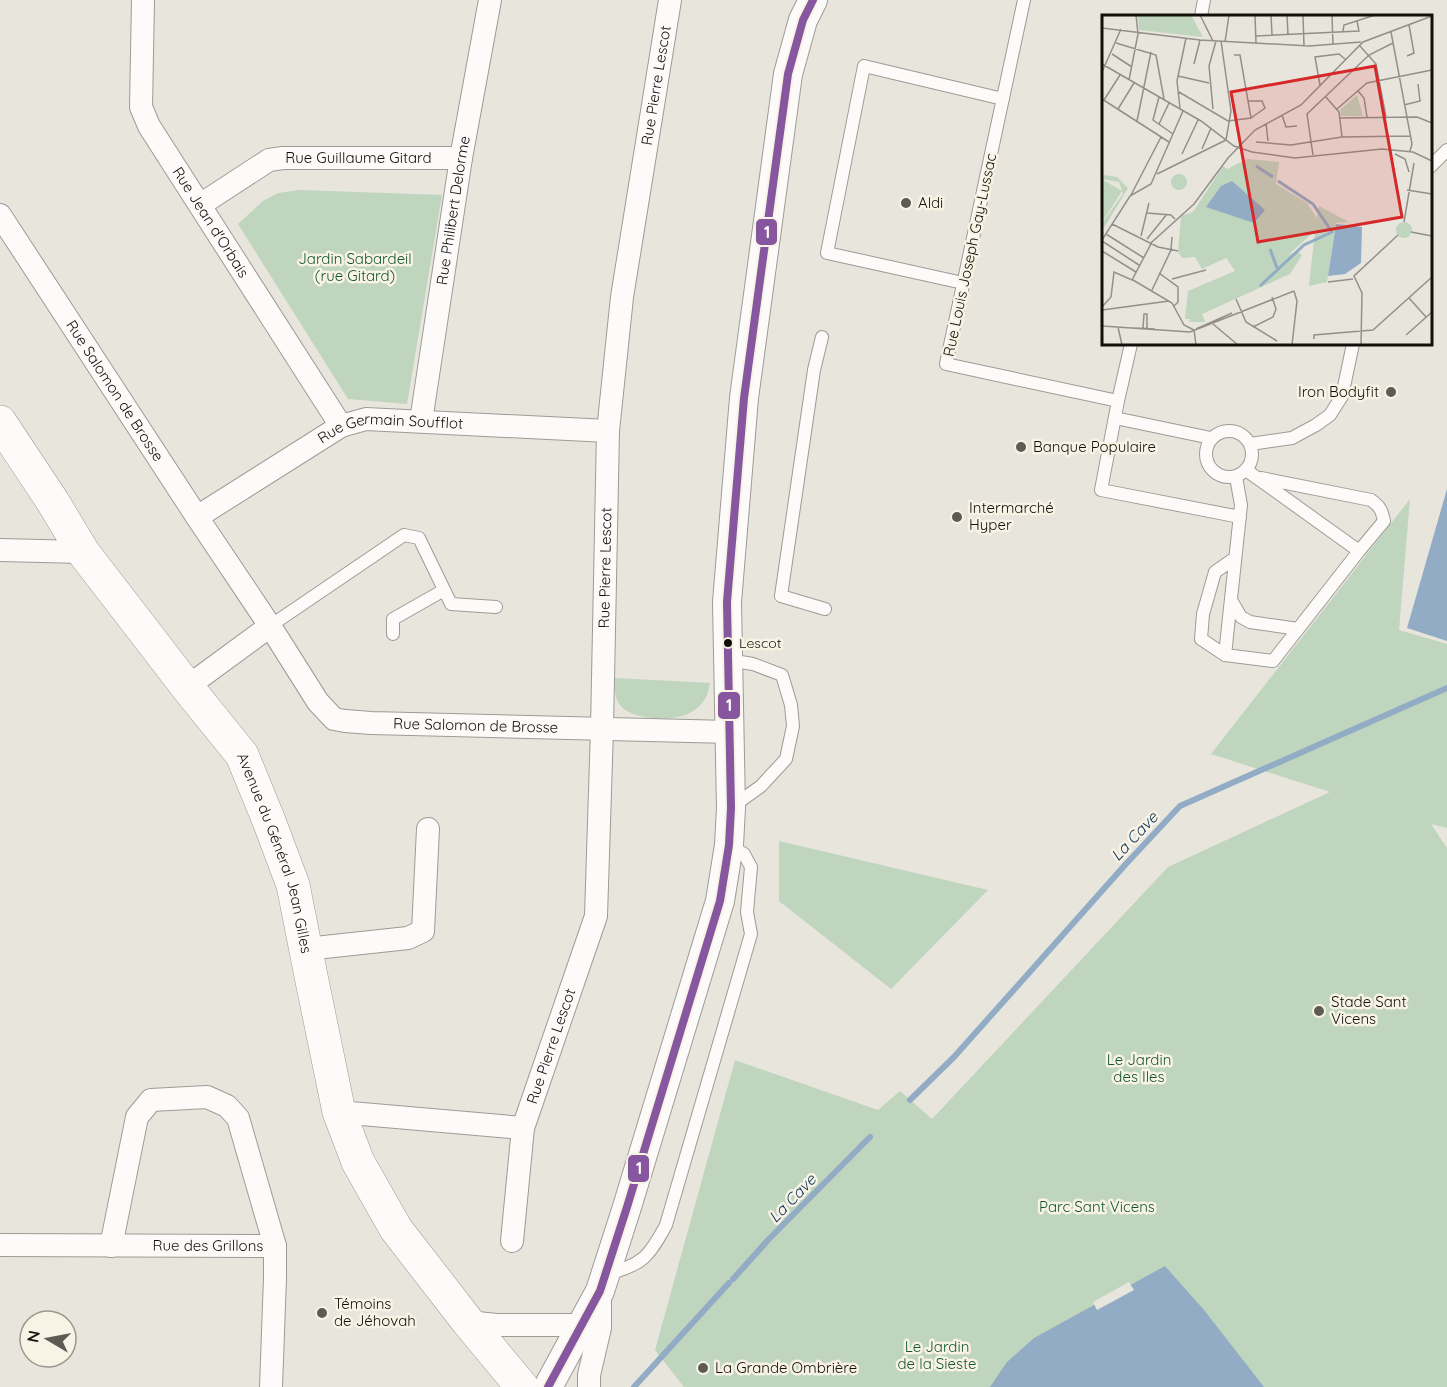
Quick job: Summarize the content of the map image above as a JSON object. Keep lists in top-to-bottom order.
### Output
{
  "streets": {
    "main road": ["Avenue du Général Jean Gilles"],
    "street": [
      "Rue Pierre Lescot",
      "Rue Guillaume Gitard",
      "Rue Philibert Delorme",
      "Rue Jean d'Orbais",
      "Rue Salomon de Brosse",
      "Rue Germain Soufflot",
      "Rue des Grillons"
    ],
    "lane": ["Rue Louis Joseph Gay-Lussac"]
  },
  "crossings": [
    ["Rue Pierre Lescot", "Rue Salomon de Brosse"],
    ["Rue Pierre Lescot", "Rue Germain Soufflot"],
    ["Rue Guillaume Gitard", "Rue Philibert Delorme"],
    ["Rue Guillaume Gitard", "Rue Jean d'Orbais"],
    ["Rue Philibert Delorme", "Rue Germain Soufflot"],
    ["Rue Jean d'Orbais", "Rue Germain Soufflot"],
    ["Rue Salomon de Brosse", "Rue Germain Soufflot"]
  ],
  "water": ["La Cave"],
  "parks": [
    "Jardin Sabardeil (rue Gitard)",
    "Le Jardin des Iles",
    "Parc Sant Vicens",
    "Le Jardin de la Sieste"
  ],
  "places": [
    "Aldi",
    "Iron Bodyfit",
    "Banque Populaire",
    "Intermarché Hyper",
    "Lescot",
    "Stade Sant Vicens",
    "Témoins de Jéhovah",
    "La Grande Ombrière"
  ],
  "lines": ["transit line 1"],
  "north": "left"
}
